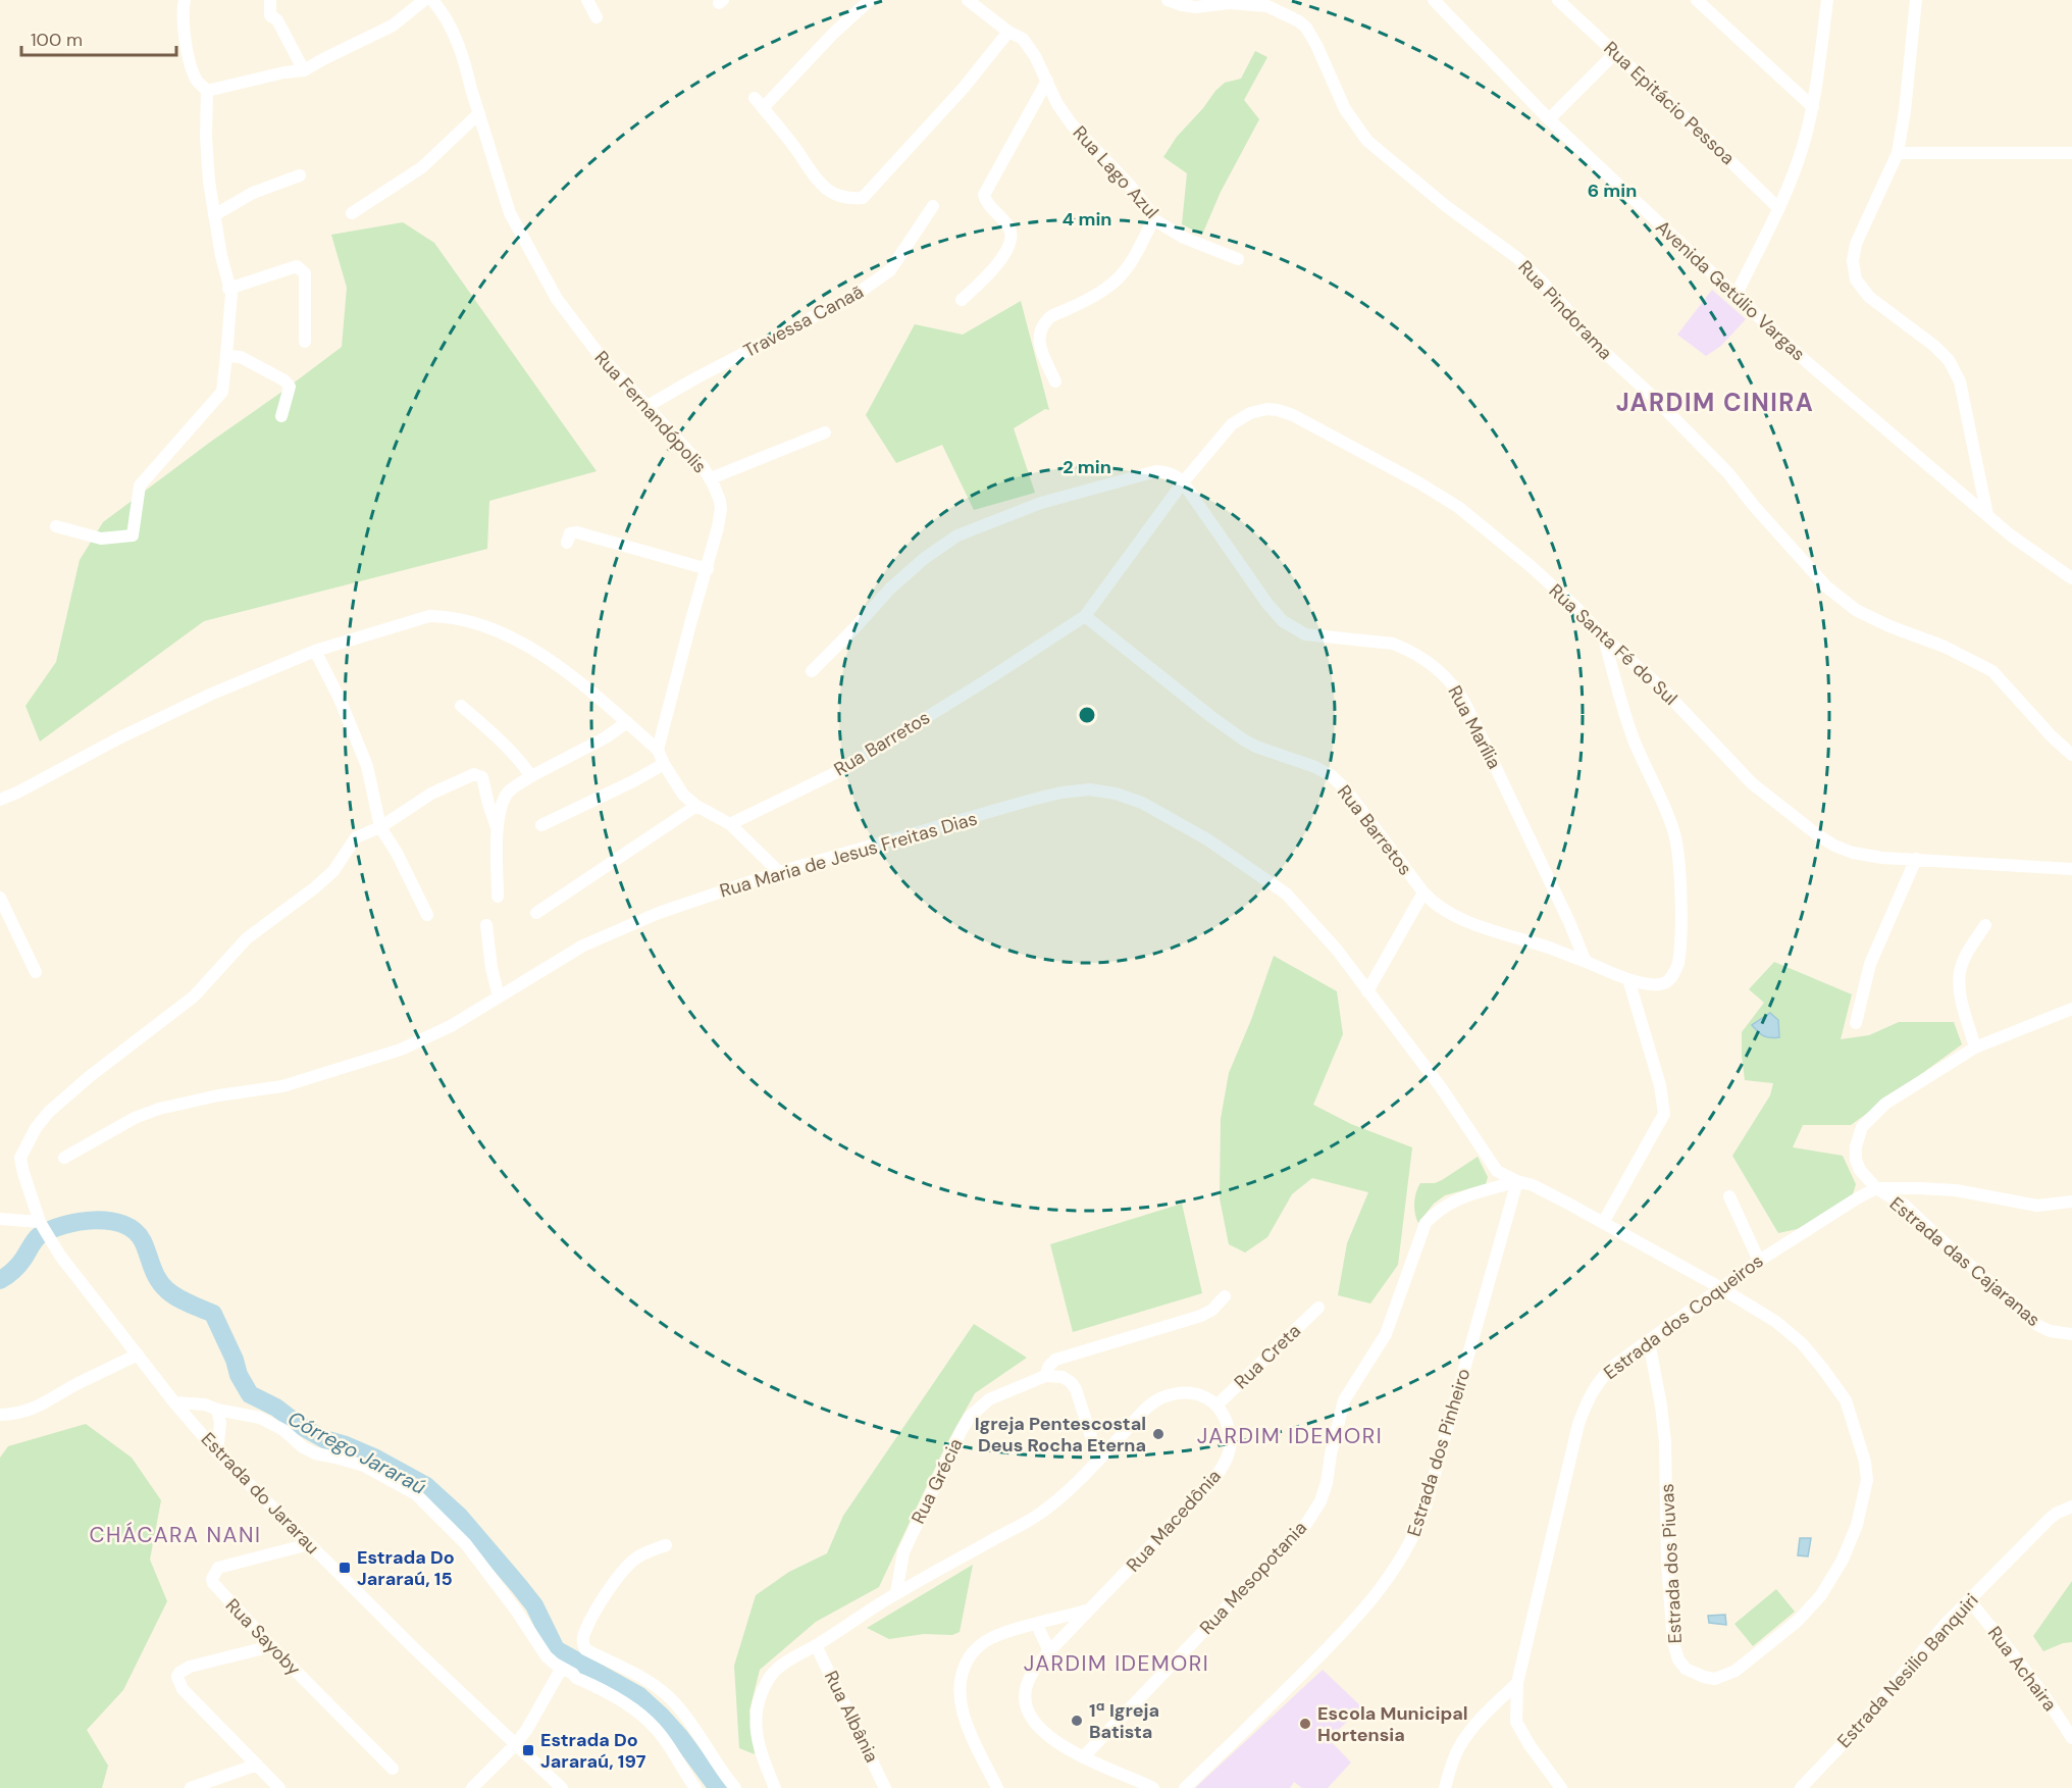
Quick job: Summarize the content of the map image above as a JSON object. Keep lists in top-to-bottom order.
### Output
{
  "streets": {
    "street": [
      "Rua Epitácio Pessoa",
      "Rua Lago Azul",
      "Avenida Getúlio Vargas",
      "Rua Pindorama",
      "Travessa Canaã",
      "Rua Fernandópolis",
      "Rua Santa Fé do Sul",
      "Rua Marília",
      "Rua Barretos",
      "Rua Maria de Jesus Freitas Dias",
      "Estrada das Cajaranas",
      "Estrada dos Coqueiros",
      "Rua Creta",
      "Estrada dos Pinheiro",
      "Rua Grécia",
      "Estrada do Jararau",
      "Rua Macedônia",
      "Estrada dos Piuvas",
      "Rua Mesopotania",
      "Rua Sayoby",
      "Rua Achaira",
      "Estrada Nesilio Banquiri",
      "Rua Albânia"
    ]
  },
  "crossings": [
    ["Travessa Canaã", "Rua Fernandópolis"],
    ["Rua Santa Fé do Sul", "Rua Marília"],
    ["Rua Santa Fé do Sul", "Rua Barretos"],
    ["Rua Marília", "Rua Barretos"],
    ["Rua Maria de Jesus Freitas Dias", "Estrada dos Pinheiro"],
    ["Rua Maria de Jesus Freitas Dias", "Estrada dos Piuvas"],
    ["Rua Maria de Jesus Freitas Dias", "Rua Mesopotania"],
    ["Estrada das Cajaranas", "Estrada dos Coqueiros"],
    ["Estrada dos Coqueiros", "Estrada dos Piuvas"],
    ["Rua Creta", "Rua Macedônia"],
    ["Estrada dos Pinheiro", "Estrada dos Piuvas"],
    ["Estrada dos Pinheiro", "Rua Mesopotania"],
    ["Estrada do Jararau", "Rua Sayoby"],
    ["Rua Macedônia", "Rua Mesopotania"],
    ["Estrada dos Piuvas", "Rua Mesopotania"],
    ["Rua Achaira", "Estrada Nesilio Banquiri"]
  ],
  "districts": [
    "JARDIM CINIRA",
    "JARDIM IDEMORI",
    "CHÁCARA NANI",
    "JARDIM IDEMORI"
  ],
  "water": ["Córrego Jararaú"],
  "places": {
    "other": ["Igreja Pentescostal Deus Rocha Eterna", "1ª Igreja Batista", "Escola Municipal Hortensia"],
    "transit": ["Estrada Do Jararaú, 15", "Estrada Do Jararaú, 197"]
  },
  "scale_bar": "100 m",
  "rings": ["6 min", "4 min", "2 min"]
}
